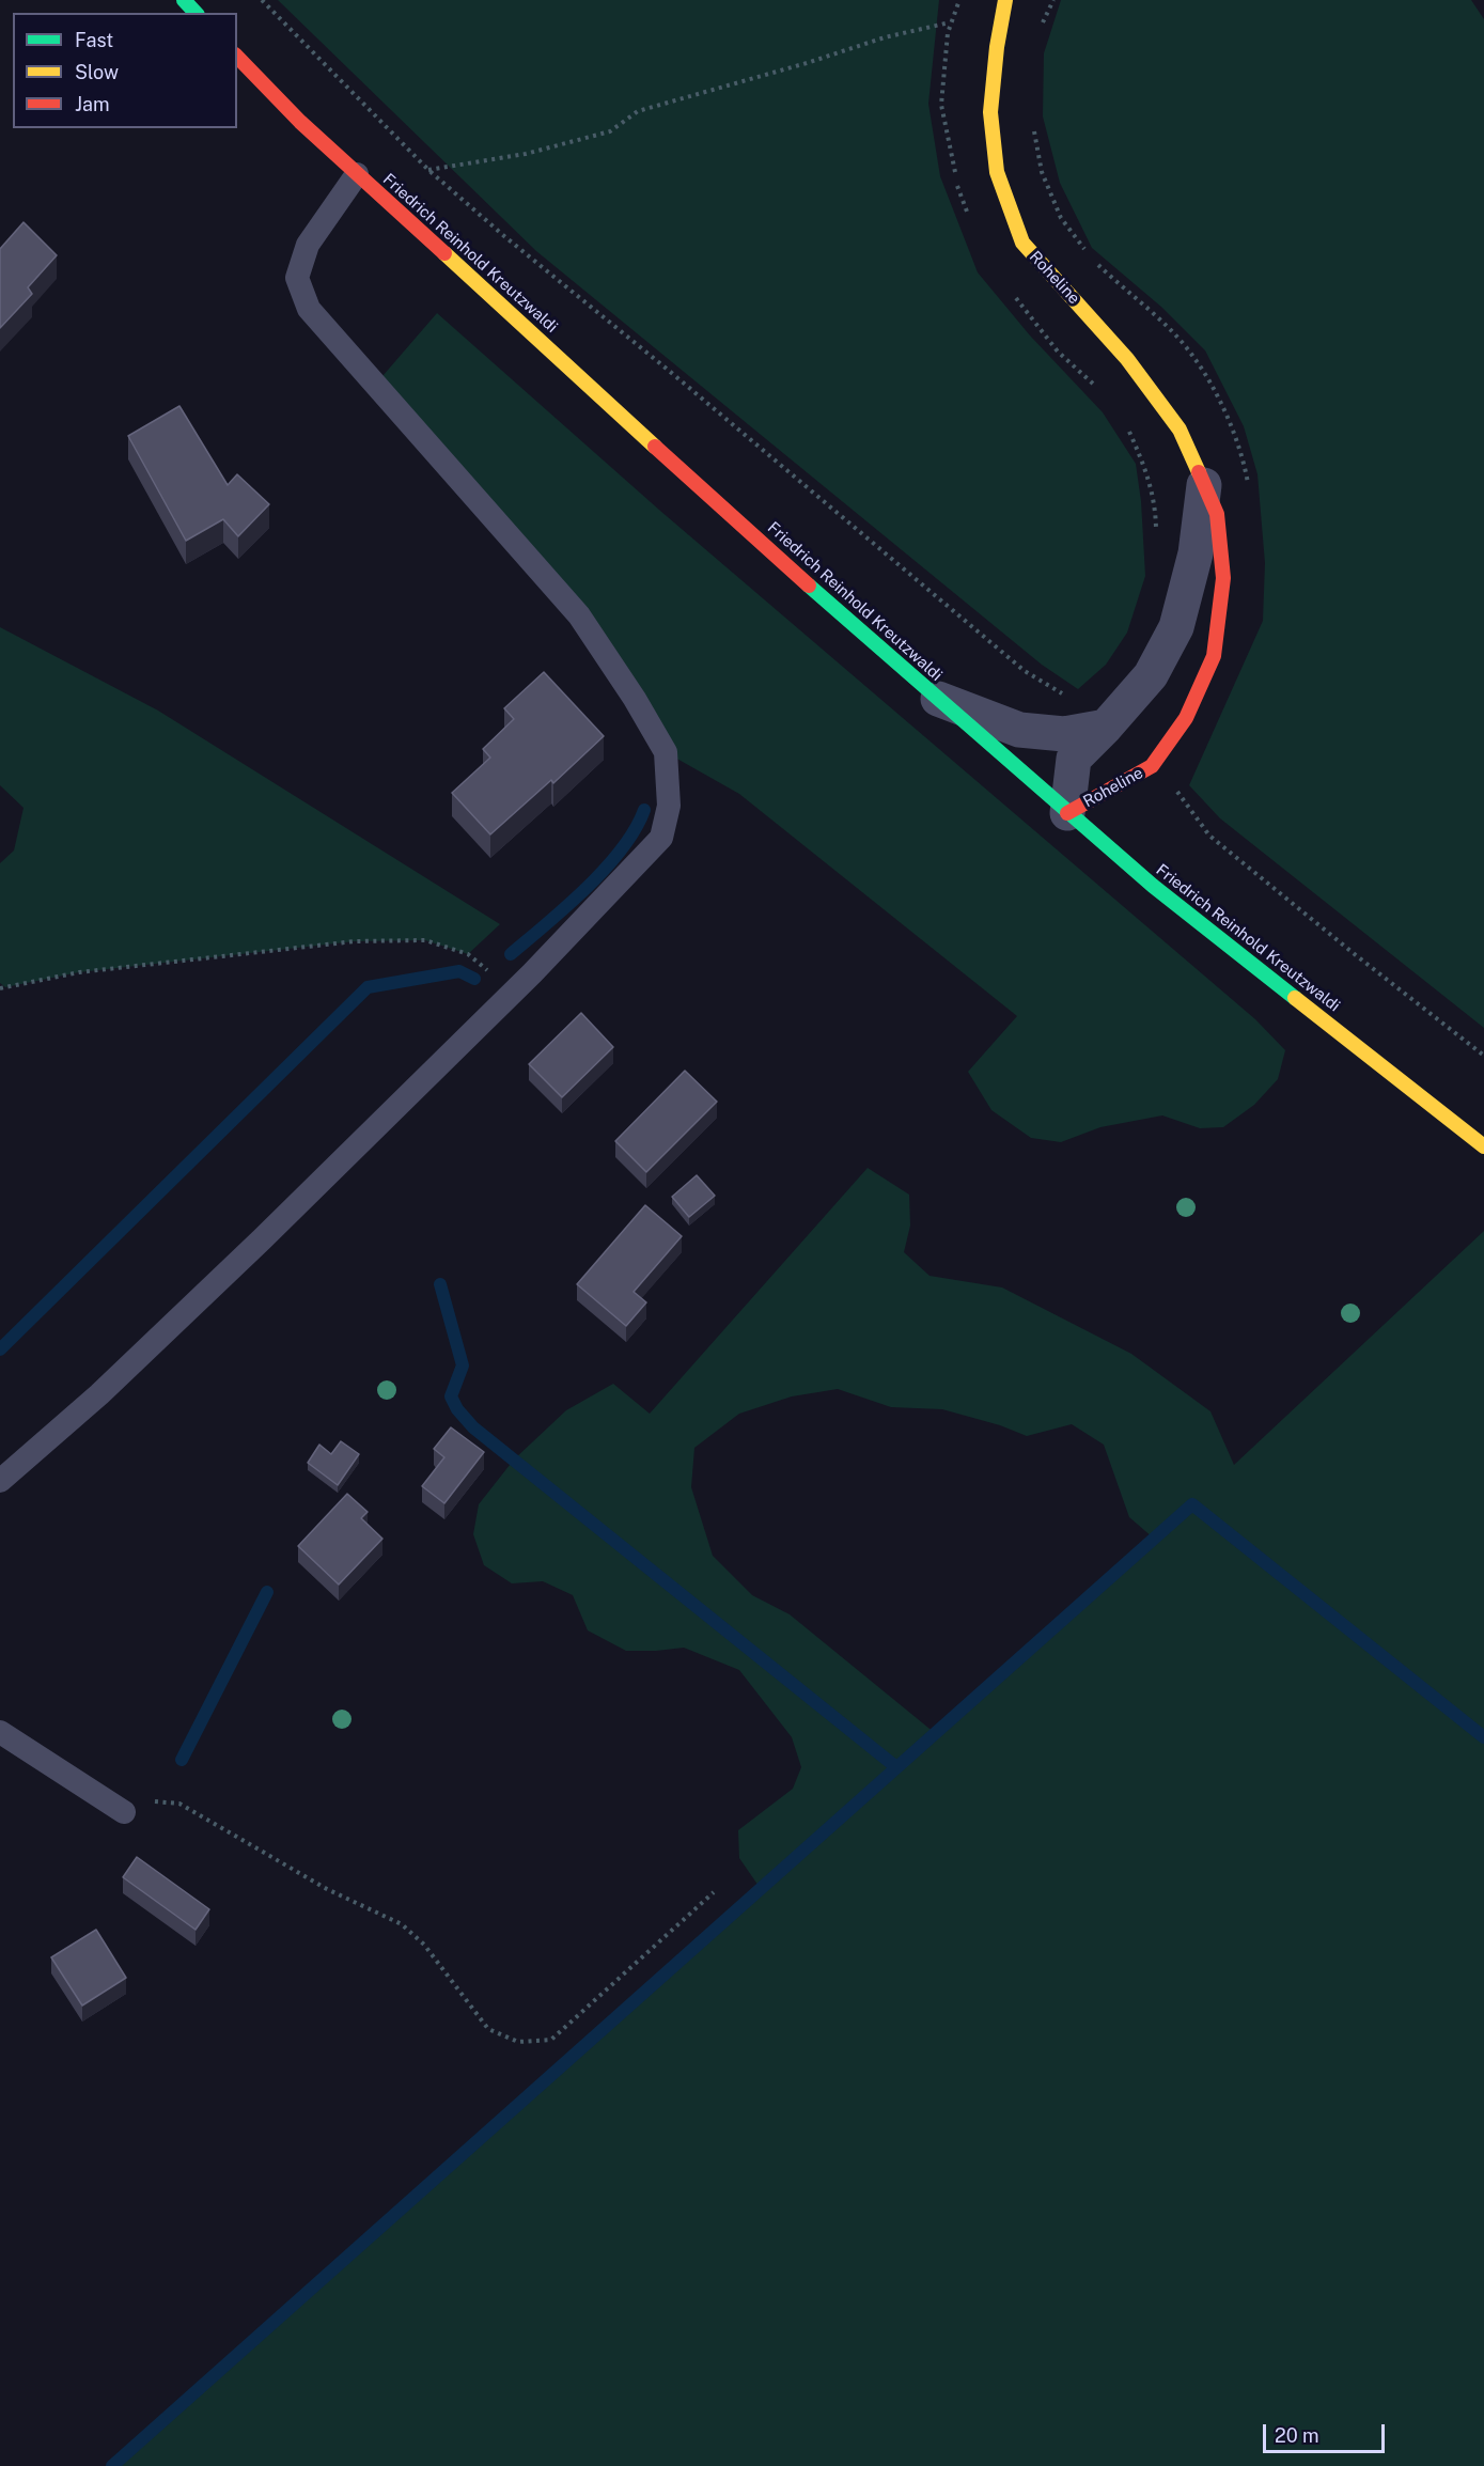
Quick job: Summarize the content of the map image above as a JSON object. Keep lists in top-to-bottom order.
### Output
{
  "streets": {
    "main road": ["Friedrich Reinhold Kreutzwaldi", "Roheline"]
  },
  "crossings": [
    ["Friedrich Reinhold Kreutzwaldi", "Roheline"]
  ],
  "legend": ["Fast", "Slow", "Jam"],
  "scale_bar": "20 m"
}
